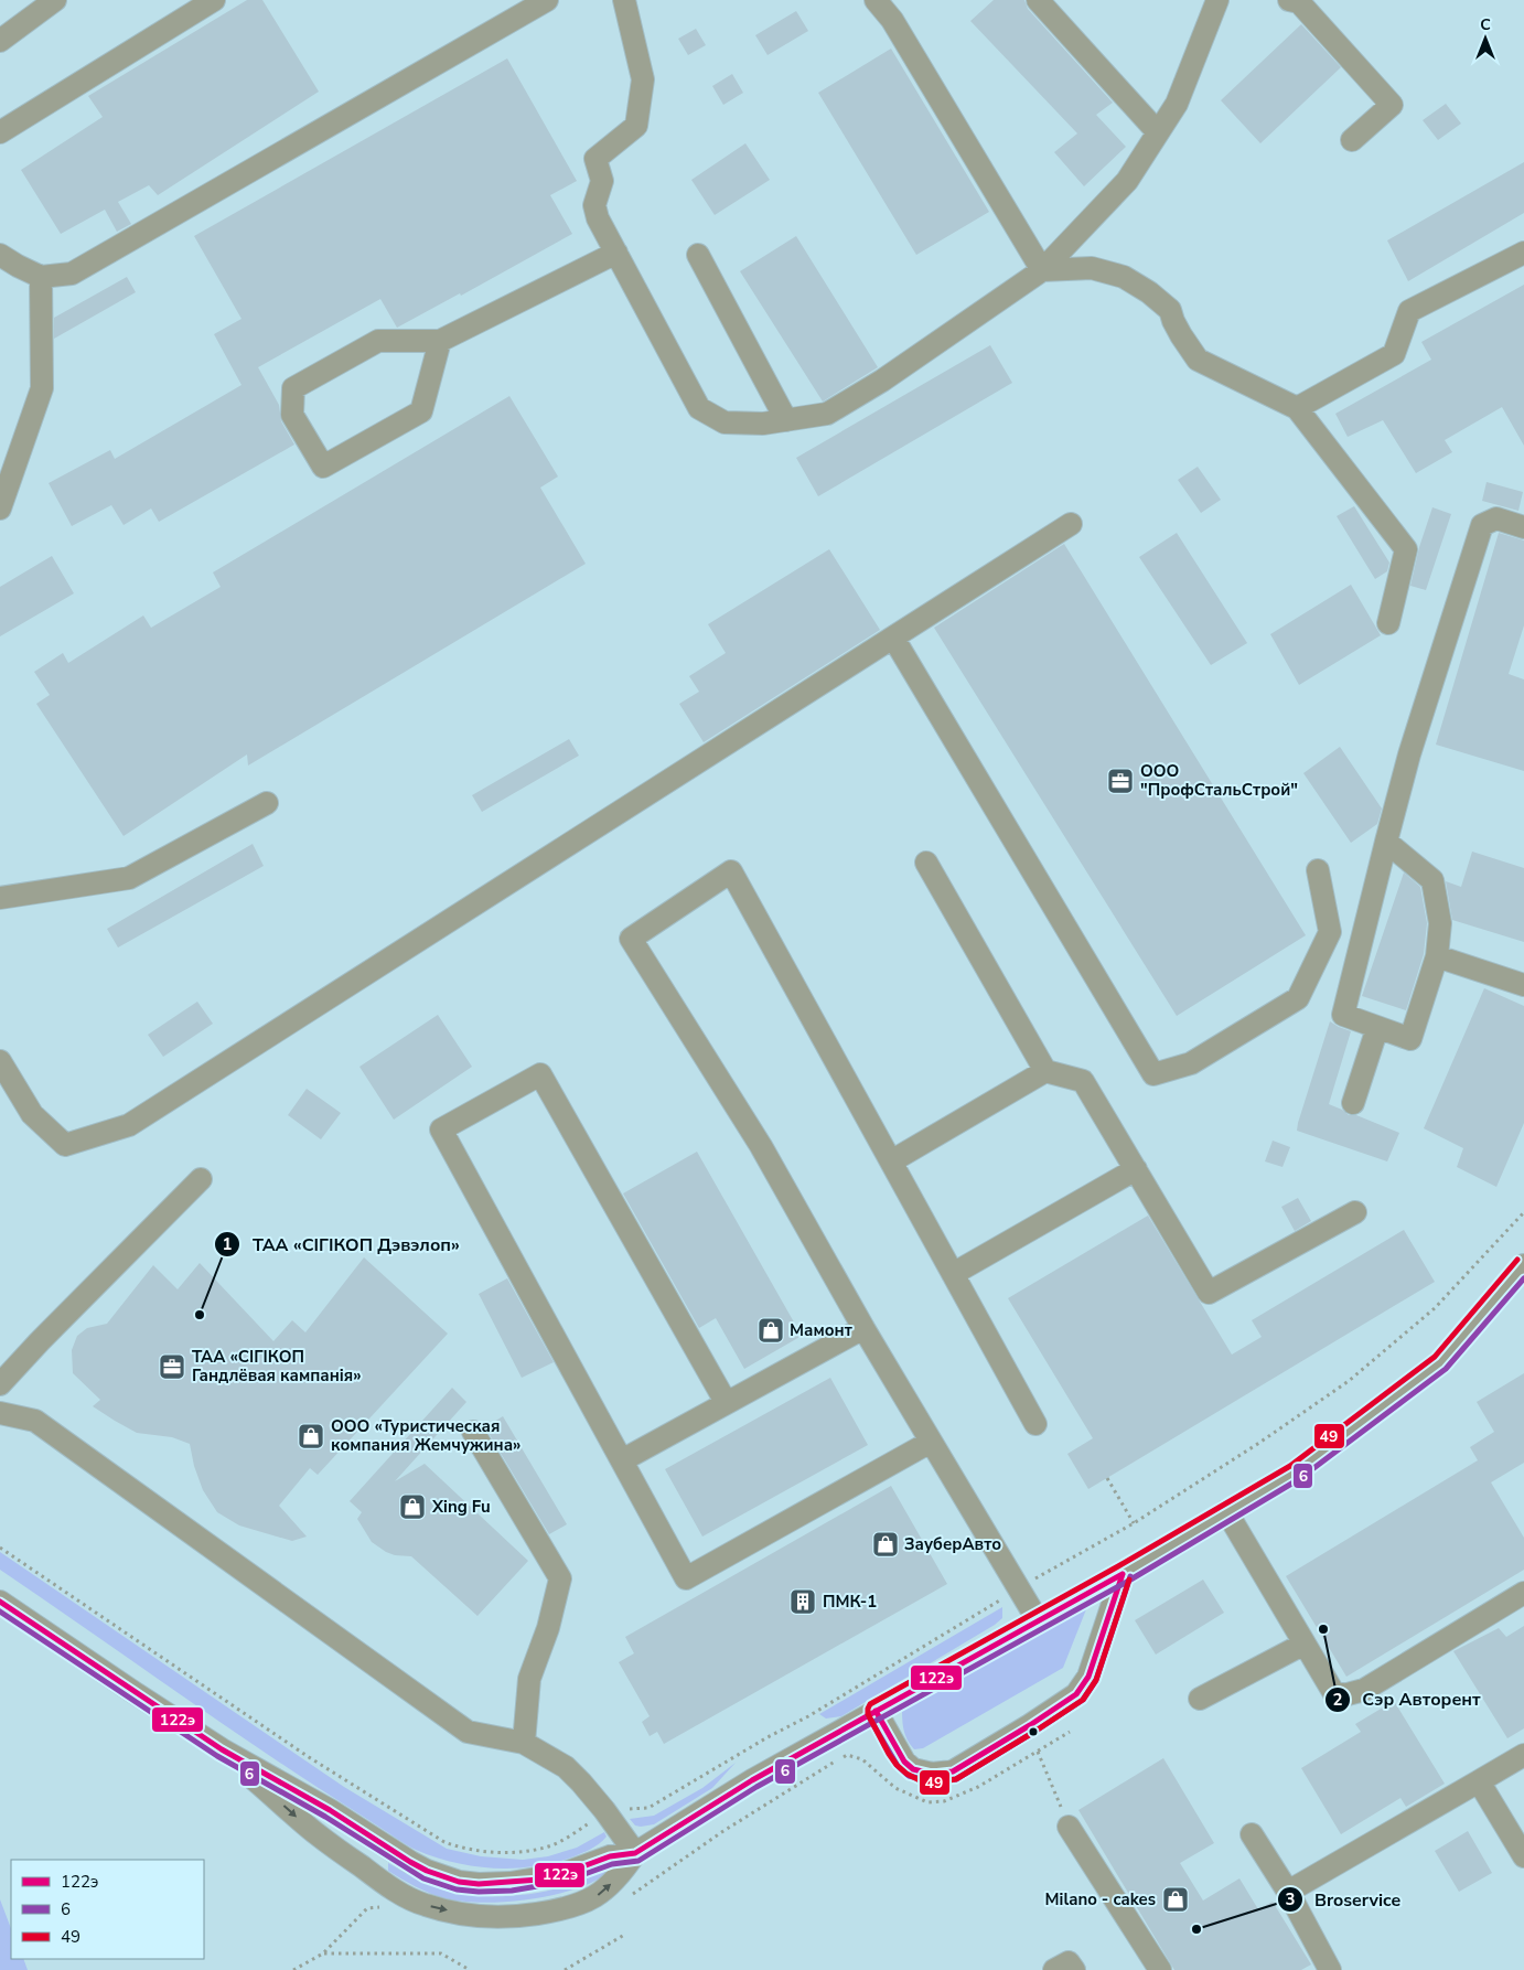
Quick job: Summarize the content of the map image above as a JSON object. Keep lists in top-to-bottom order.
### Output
{
  "places": {
    "office": ["ООО \"ПрофСтальСтрой\"", "ТАА «СІГІКОП Гандлёвая кампанія»"],
    "other": ["ТАА «СІГІКОП Дэвэлоп»", "Сэр Авторент", "Broservice"],
    "shop": [
      "Мамонт",
      "ООО «Туристическая компания Жемчужина»",
      "Xing Fu",
      "ЗауберАвто",
      "Milano - cakes"
    ],
    "building": ["ПМК-1"]
  },
  "lines": ["transit line 49", "transit line 6", "transit line 122э"],
  "legend": ["122э", "6", "49"],
  "north": "top"
}
